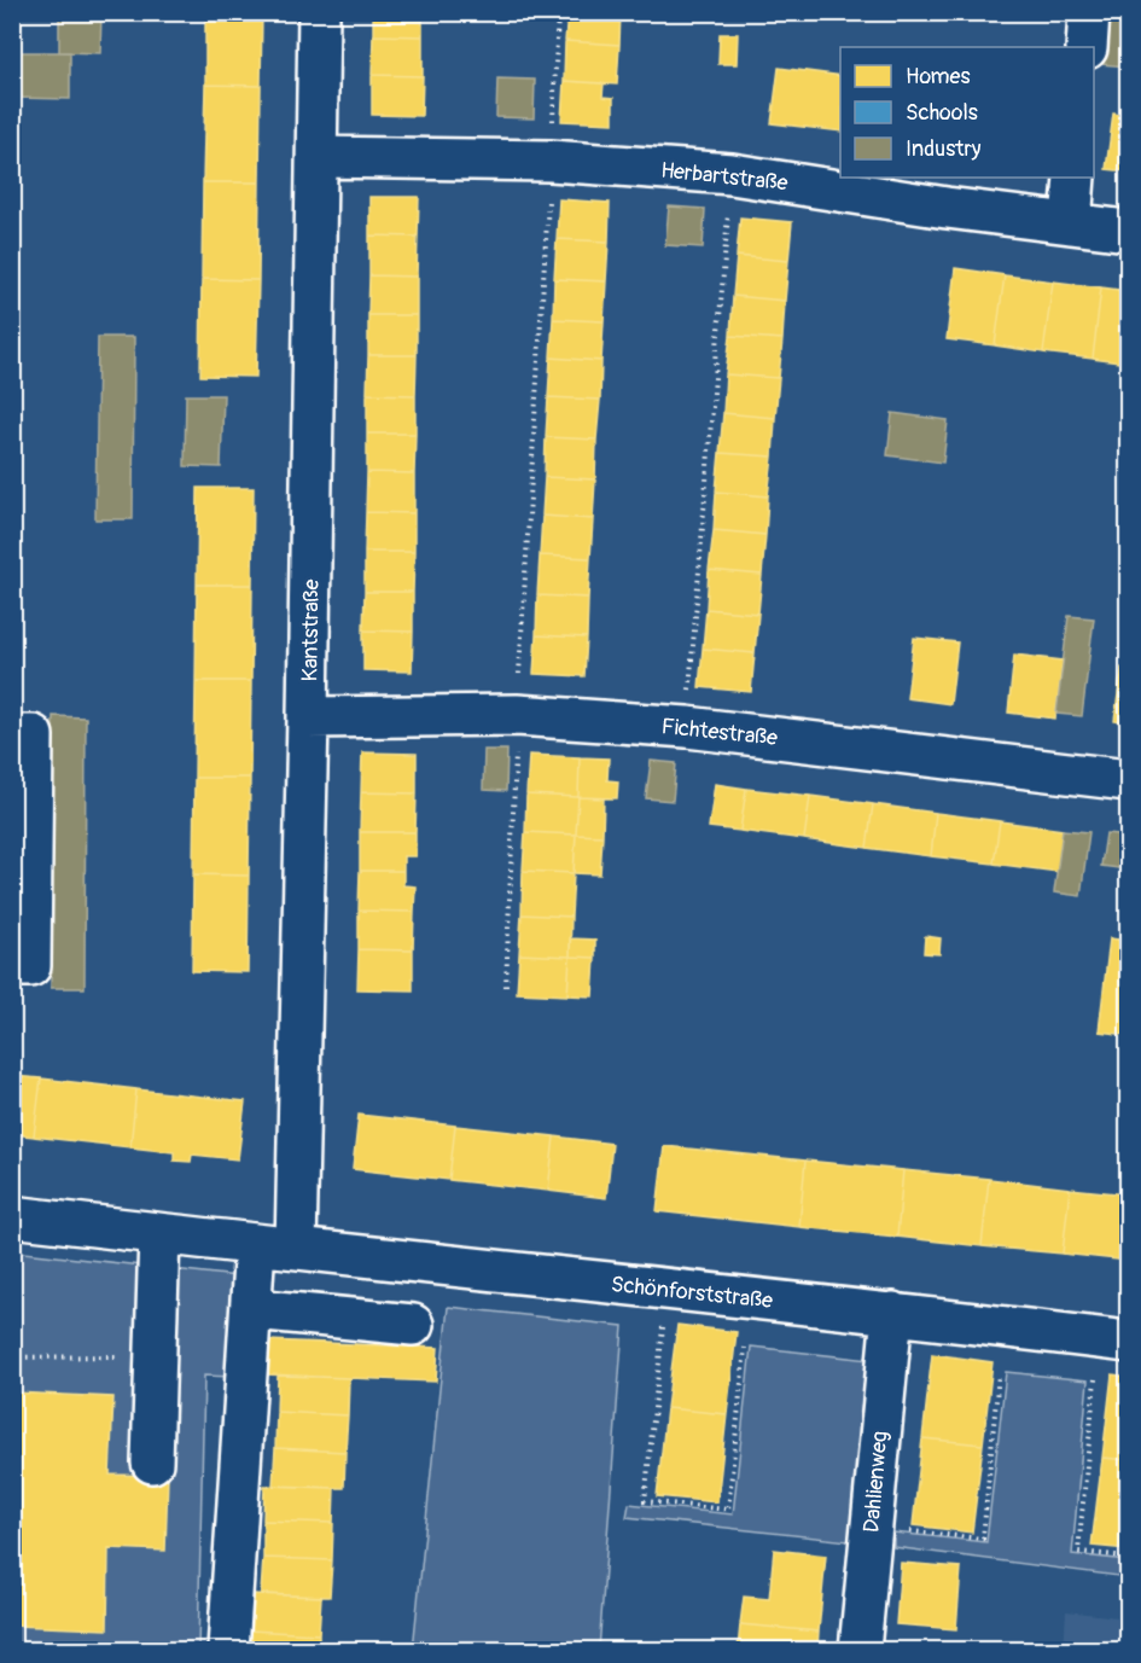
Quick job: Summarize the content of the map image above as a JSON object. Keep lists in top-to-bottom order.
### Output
{
  "streets": {
    "street": [
      "Herbartstraße",
      "Kantstraße",
      "Fichtestraße",
      "Schönforststraße",
      "Dahlienweg"
    ]
  },
  "crossings": [
    ["Herbartstraße", "Kantstraße"],
    ["Kantstraße", "Fichtestraße"],
    ["Kantstraße", "Schönforststraße"],
    ["Schönforststraße", "Dahlienweg"]
  ],
  "legend": ["Homes", "Schools", "Industry"]
}
